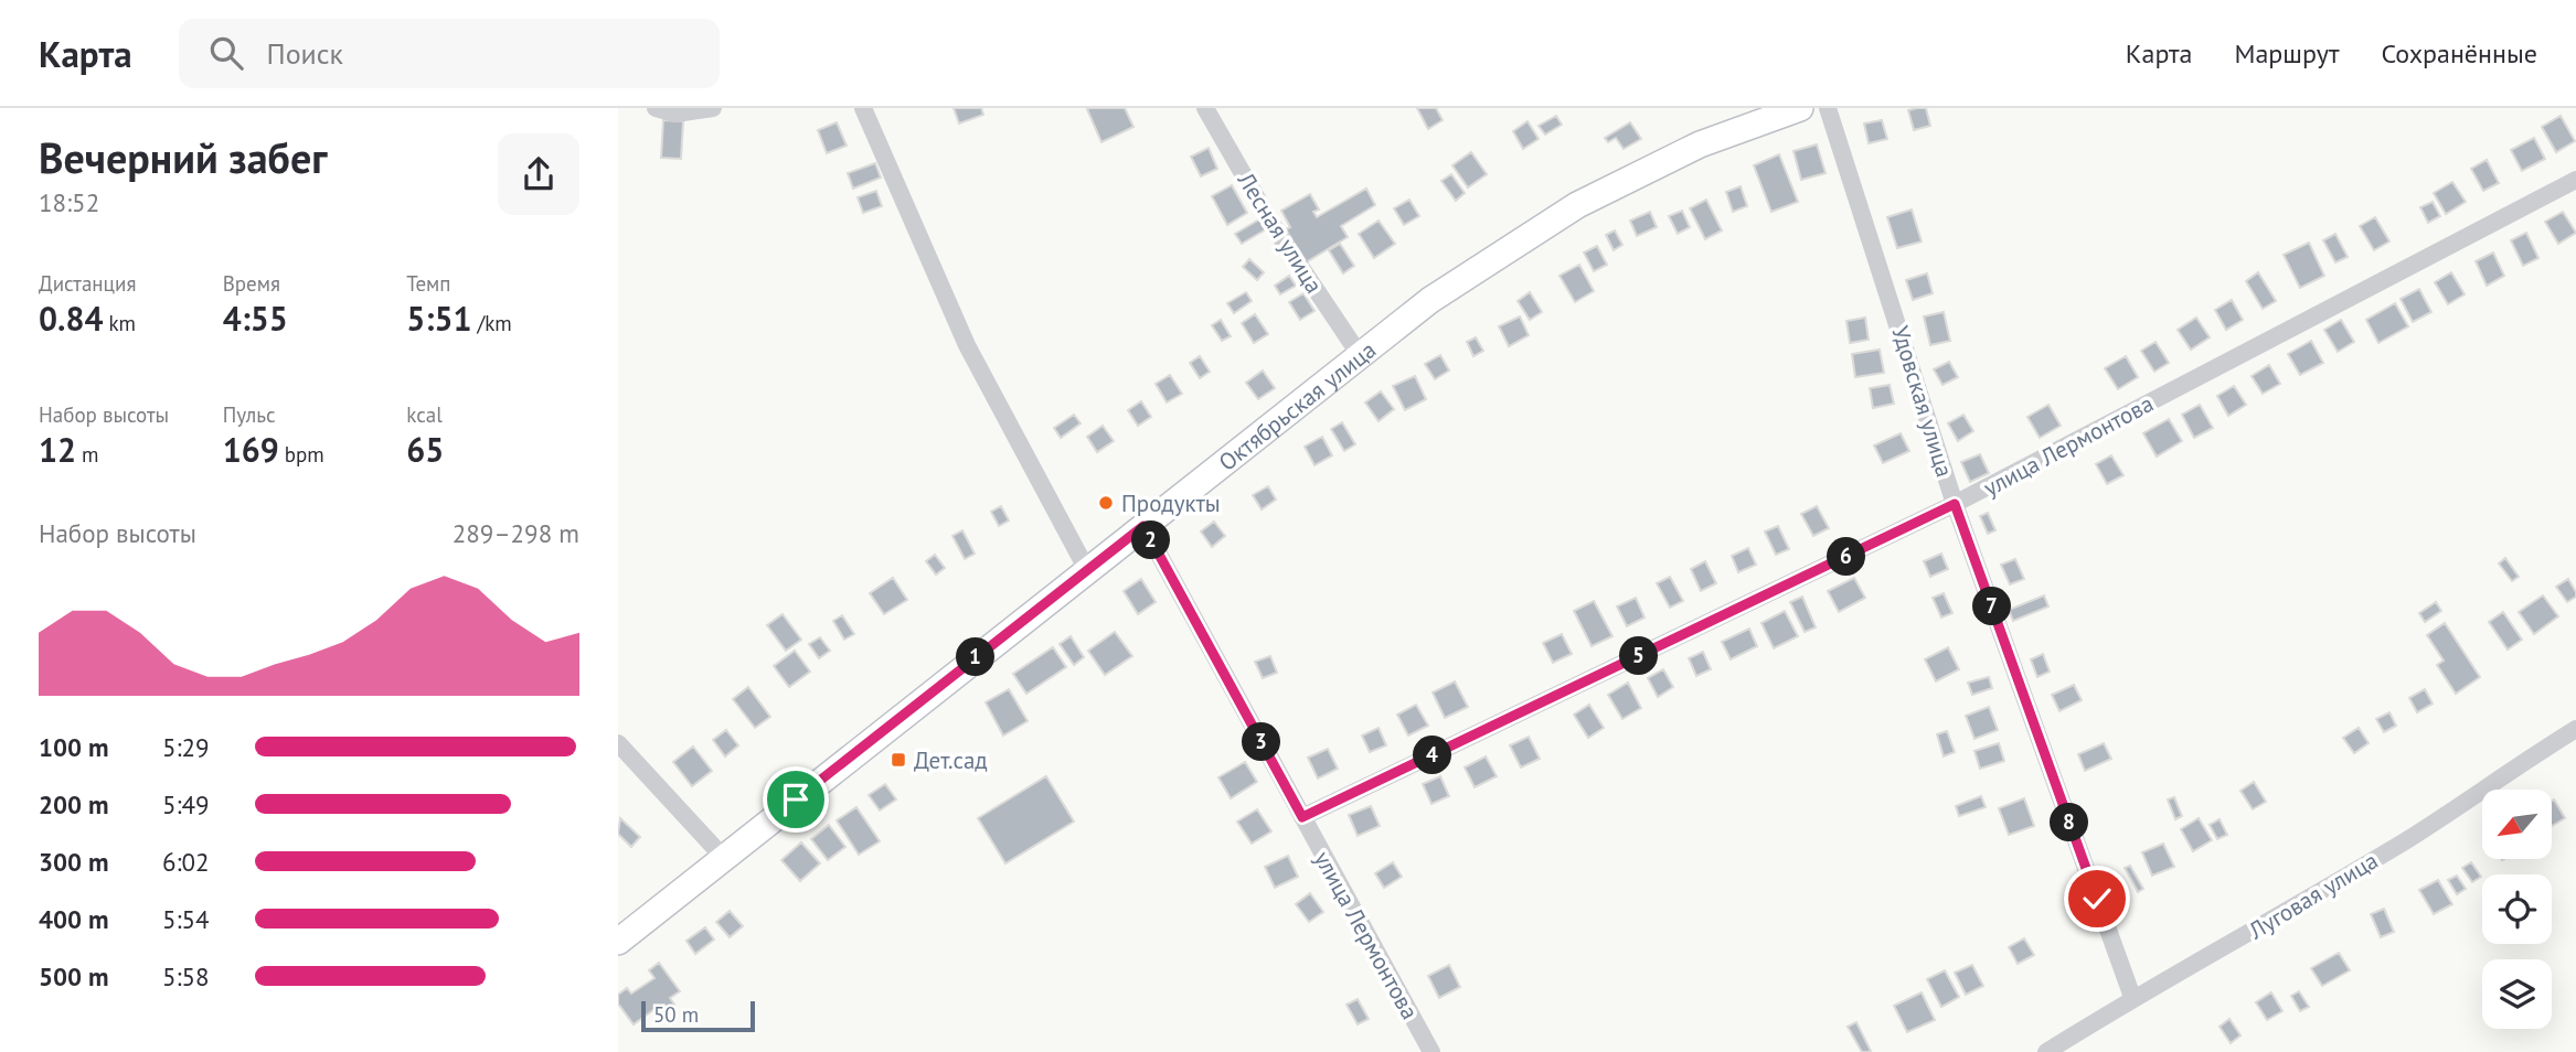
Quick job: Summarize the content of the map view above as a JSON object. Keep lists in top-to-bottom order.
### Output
{
  "streets": {
    "street": [
      "Лесная улица",
      "Удовская улица",
      "Октябрьская улица",
      "улица Лермонтова",
      "Луговая улица"
    ]
  },
  "crossings": [
    ["Лесная улица", "Октябрьская улица"],
    ["Удовская улица", "улица Лермонтова"],
    ["Удовская улица", "Луговая улица"],
    ["Октябрьская улица", "улица Лермонтова"]
  ],
  "places": {
    "other": ["Продукты"],
    "transit": ["Дет.сад"]
  },
  "scale_bar": "50 m",
  "north": "bottom left",
  "page": {
    "header": "Карта",
    "search": "Поиск",
    "nav": ["Карта", "Маршрут", "Сохранённые"],
    "heading": ["Вечерний забег", "18:52"],
    "stats": [
      ["Дистанция", "0.84 km"],
      ["Время", "4:55"],
      ["Темп", "5:51 /km"],
      ["Набор высоты", "12 m"],
      ["Пульс", "169 bpm"],
      ["kcal", "65"]
    ],
    "chart": ["Набор высоты", "289–298 m"],
    "pins": [
      "2",
      "6",
      "7",
      "5",
      "1",
      "3",
      "4",
      "8"
    ],
    "list": [
      {
        "name": "100 m",
        "note": "5:29"
      },
      {
        "name": "200 m",
        "note": "5:49"
      },
      {
        "name": "300 m",
        "note": "6:02"
      },
      {
        "name": "400 m",
        "note": "5:54"
      },
      {
        "name": "500 m",
        "note": "5:58"
      }
    ],
    "scale": "50 m"
  }
}
